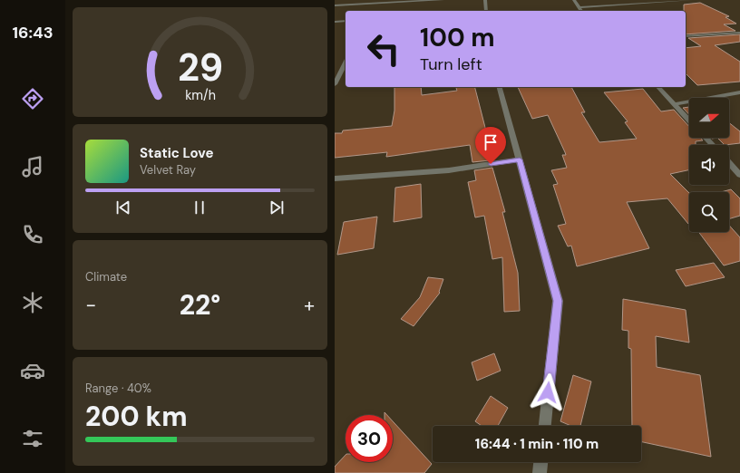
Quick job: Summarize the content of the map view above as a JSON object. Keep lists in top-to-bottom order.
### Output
{
  "north": "right",
  "page": {
    "tabs": "16:43",
    "turn": ["100 m", "Turn left"],
    "song": ["Static Love", "Velvet Ray"],
    "tile": [
      "Climate",
      ["Range · 40%", "200 km"]
    ],
    "heat": ["−", "22°", "+"],
    "limit": "30",
    "trip": "16:44 · 1 min · 110 m",
    "gauge": ["29", "km/h"]
  }
}
